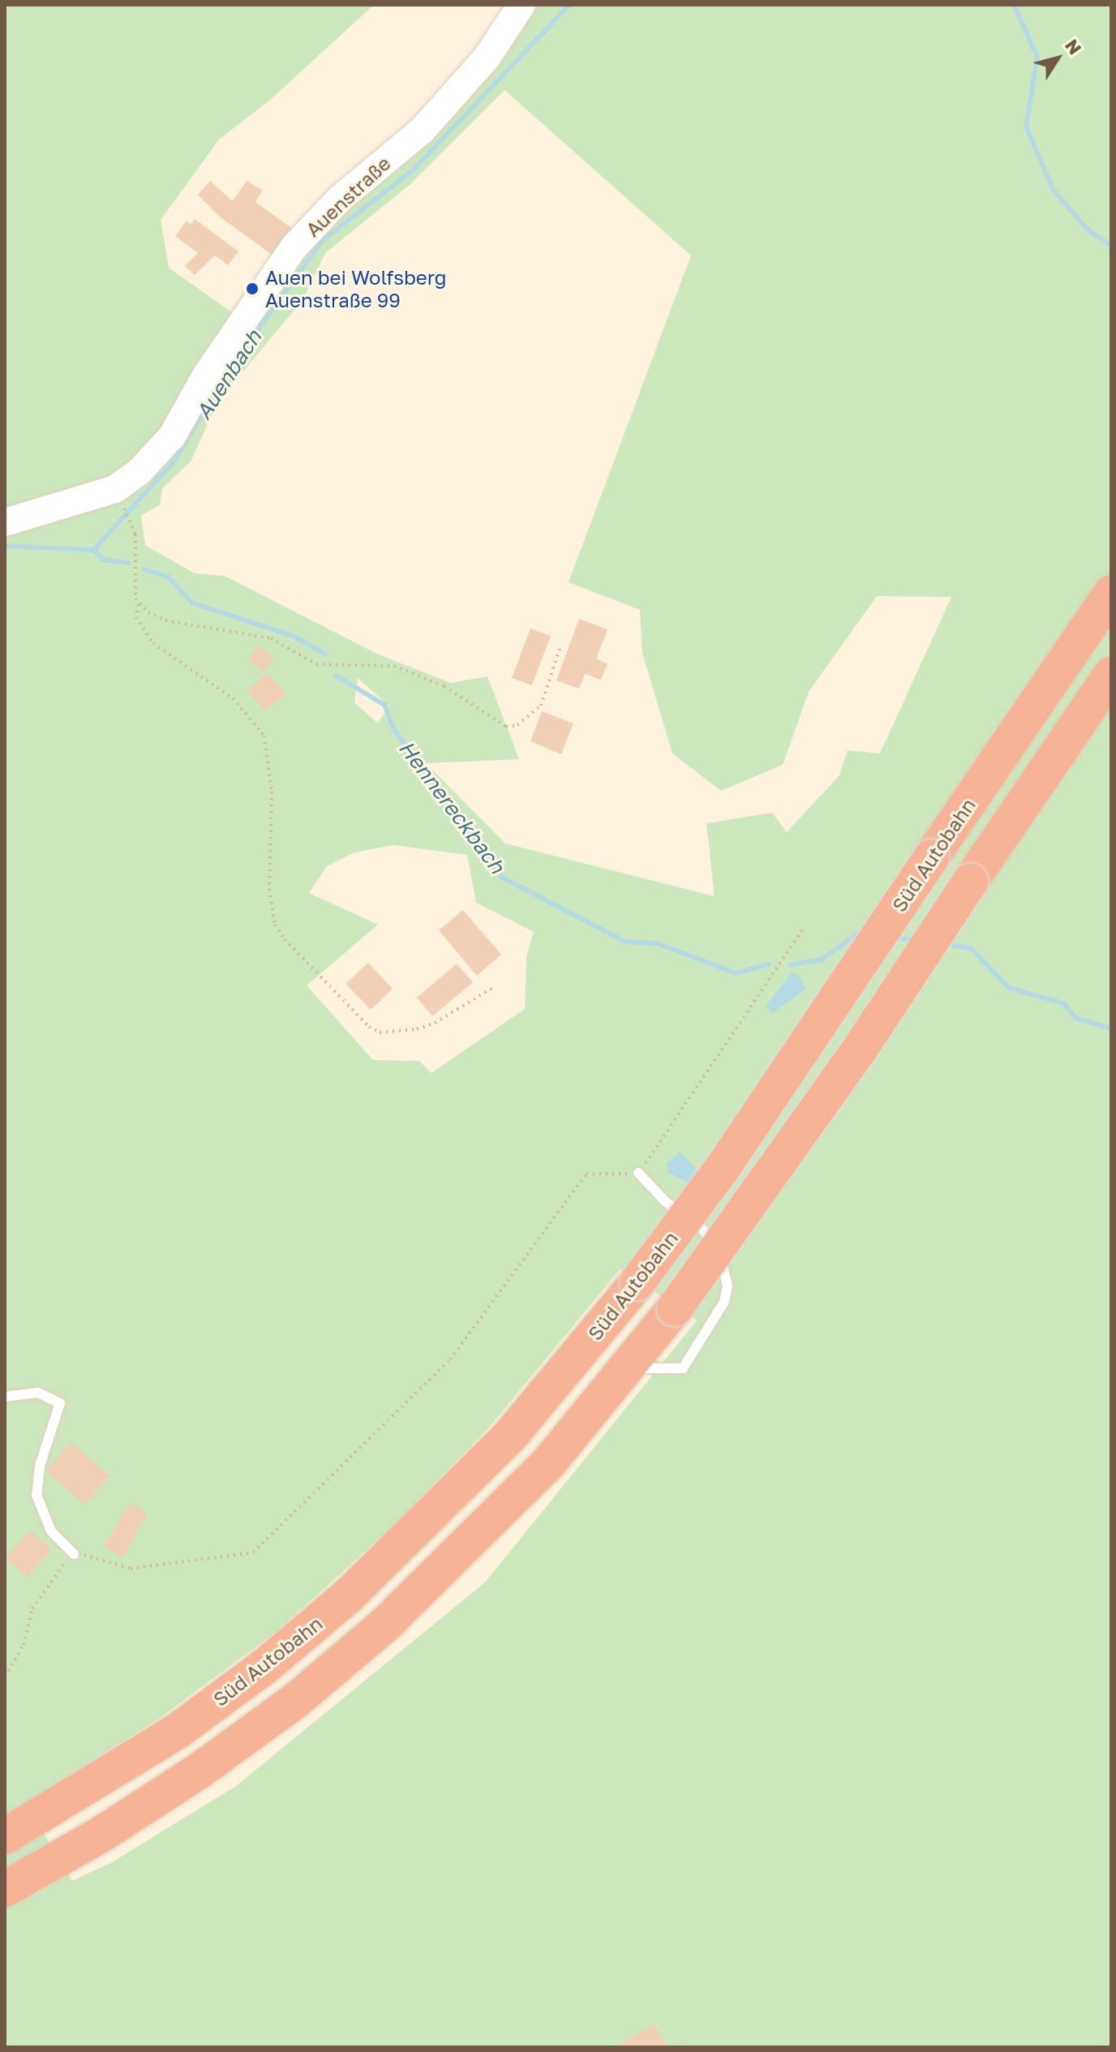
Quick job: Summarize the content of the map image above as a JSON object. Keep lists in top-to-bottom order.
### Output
{
  "streets": {
    "highway": ["Süd Autobahn"],
    "street": ["Auenstraße"]
  },
  "water": ["Auenbach", "Hennereckbach"],
  "places": ["Auen bei Wolfsberg Auenstraße 99"],
  "north": "top right"
}
